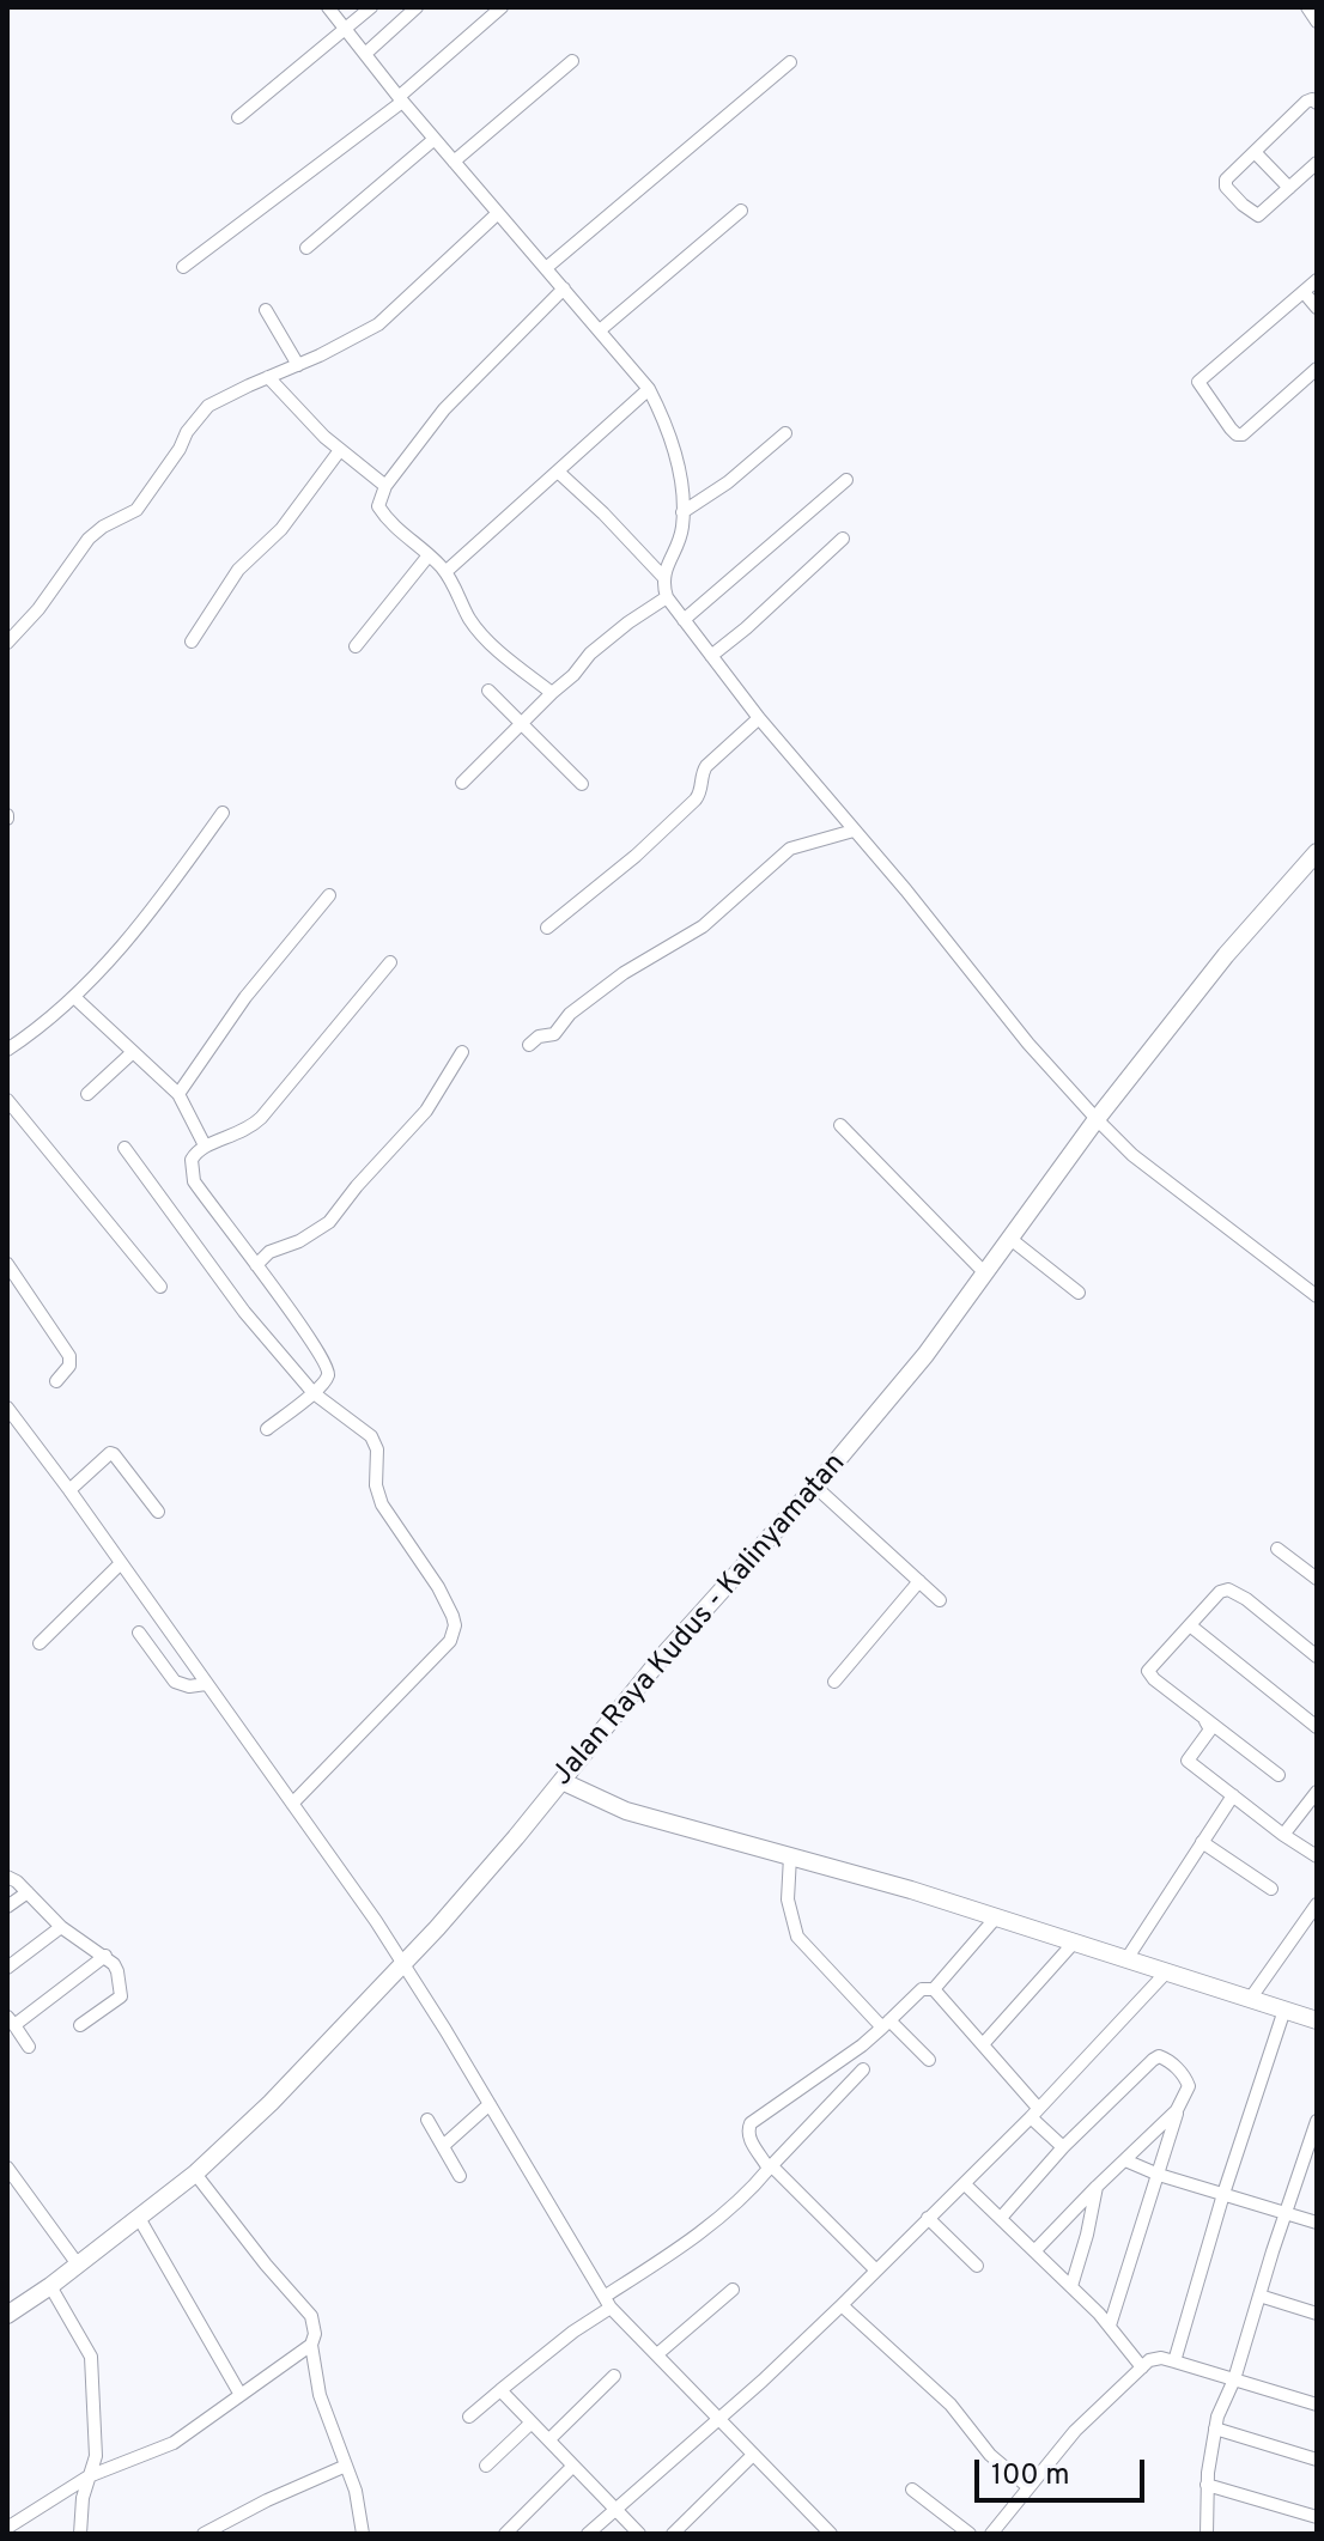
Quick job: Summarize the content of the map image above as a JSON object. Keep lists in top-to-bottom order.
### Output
{
  "streets": {
    "main road": ["Jalan Raya Kudus - Kalinyamatan"]
  },
  "scale_bar": "100 m"
}
